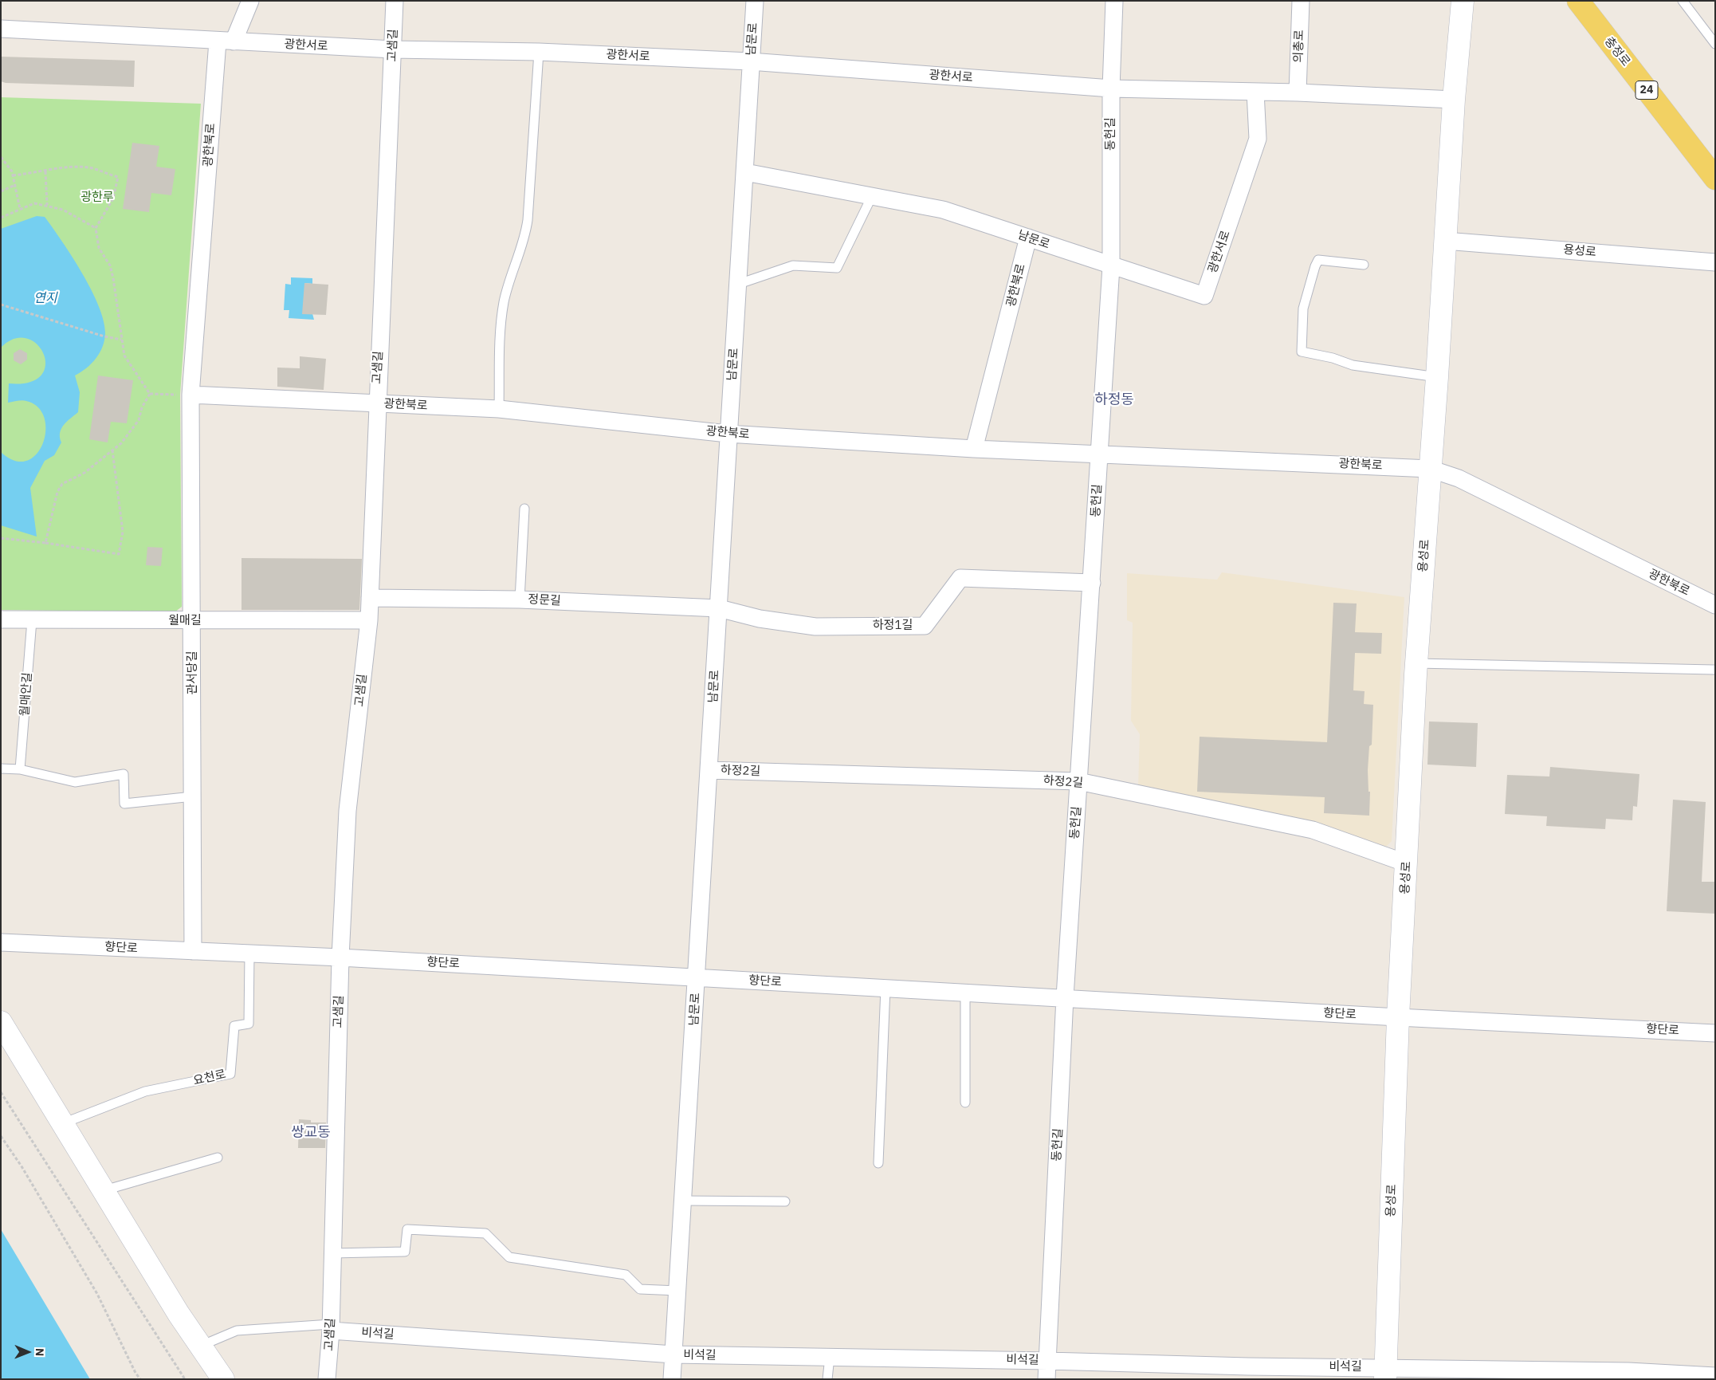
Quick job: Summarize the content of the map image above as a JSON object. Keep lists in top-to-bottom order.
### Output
{
  "streets": {
    "main road": ["충정로", "24"],
    "street": [
      "남문로",
      "광한서로",
      "고샘길",
      "의총로",
      "동헌길",
      "광한북로",
      "용성로",
      "정문길",
      "월매길",
      "하정1길",
      "관서당길",
      "하정2길",
      "향단로",
      "비석길"
    ],
    "lane": ["월매안길", "요천로"]
  },
  "crossings": [
    ["남문로", "광한서로"],
    ["남문로", "동헌길"],
    ["남문로", "광한북로"],
    ["남문로", "정문길"],
    ["남문로", "하정1길"],
    ["남문로", "하정2길"],
    ["남문로", "향단로"],
    ["남문로", "비석길"],
    ["광한서로", "고샘길"],
    ["광한서로", "의총로"],
    ["광한서로", "동헌길"],
    ["광한서로", "광한북로"],
    ["광한서로", "용성로"],
    ["고샘길", "광한북로"],
    ["고샘길", "정문길"],
    ["고샘길", "월매길"],
    ["고샘길", "향단로"],
    ["고샘길", "비석길"],
    ["동헌길", "광한북로"],
    ["동헌길", "하정1길"],
    ["동헌길", "하정2길"],
    ["동헌길", "향단로"],
    ["동헌길", "비석길"],
    ["광한북로", "용성로"],
    ["광한북로", "관서당길"],
    ["용성로", "하정2길"],
    ["용성로", "향단로"],
    ["용성로", "비석길"],
    ["정문길", "하정1길"],
    ["월매길", "관서당길"],
    ["월매길", "월매안길"],
    ["관서당길", "향단로"],
    ["향단로", "요천로"]
  ],
  "districts": ["하정동", "쌍교동"],
  "water": ["연지"],
  "parks": ["광한루"],
  "north": "right"
}
